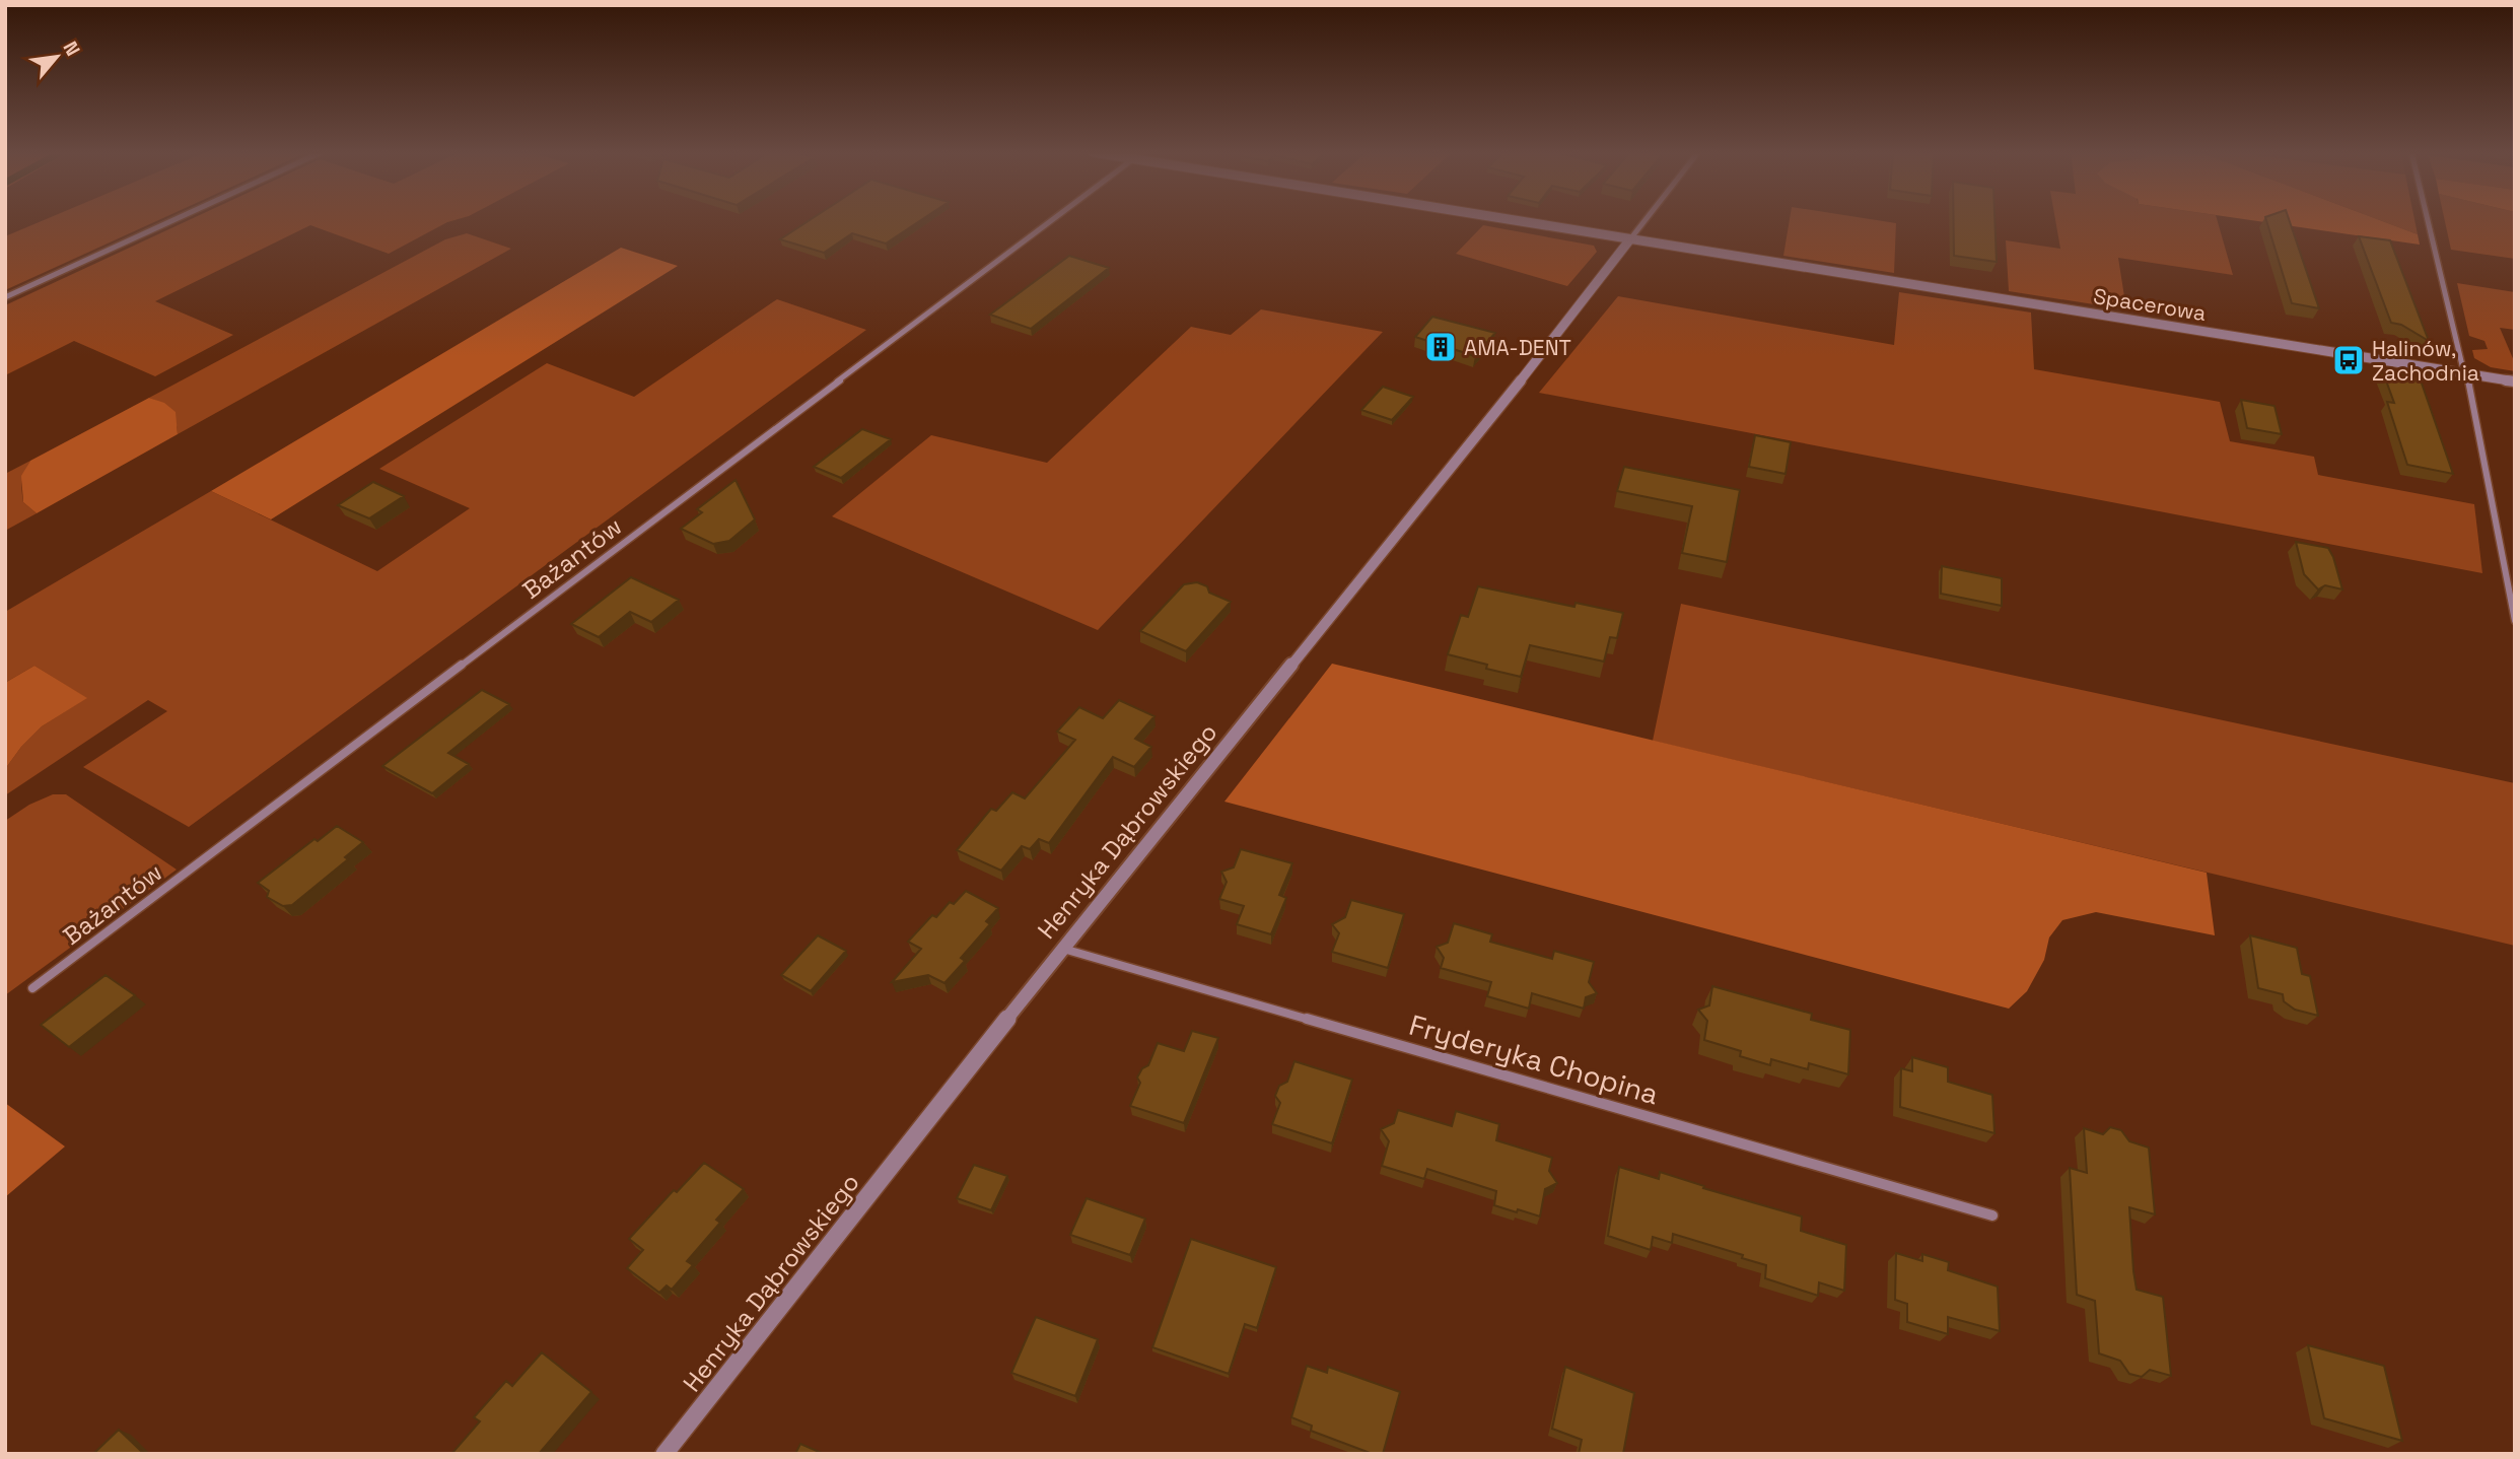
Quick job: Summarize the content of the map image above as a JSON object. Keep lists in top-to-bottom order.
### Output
{
  "streets": {
    "street": [
      "Spacerowa",
      "Bażantów",
      "Henryka Dąbrowskiego",
      "Fryderyka Chopina"
    ]
  },
  "crossings": [
    ["Spacerowa", "Henryka Dąbrowskiego"],
    ["Henryka Dąbrowskiego", "Fryderyka Chopina"]
  ],
  "places": {
    "building": ["AMA-DENT"],
    "bus stop": ["Halinów, Zachodnia"]
  },
  "north": "top right"
}
